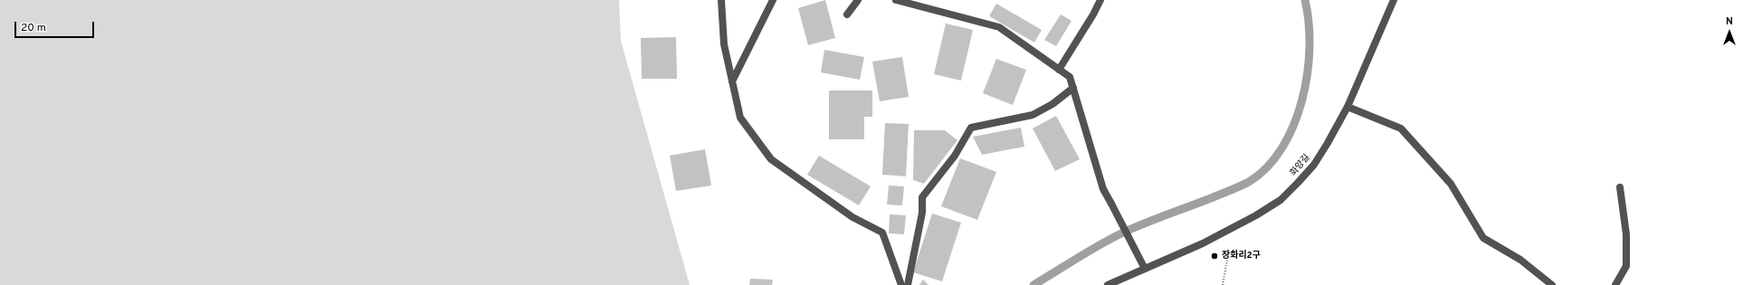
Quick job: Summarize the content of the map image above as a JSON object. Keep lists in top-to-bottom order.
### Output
{
  "streets": {
    "street": ["화양길"]
  },
  "places": ["장화리2구"],
  "scale_bar": "20 m",
  "north": "top"
}
